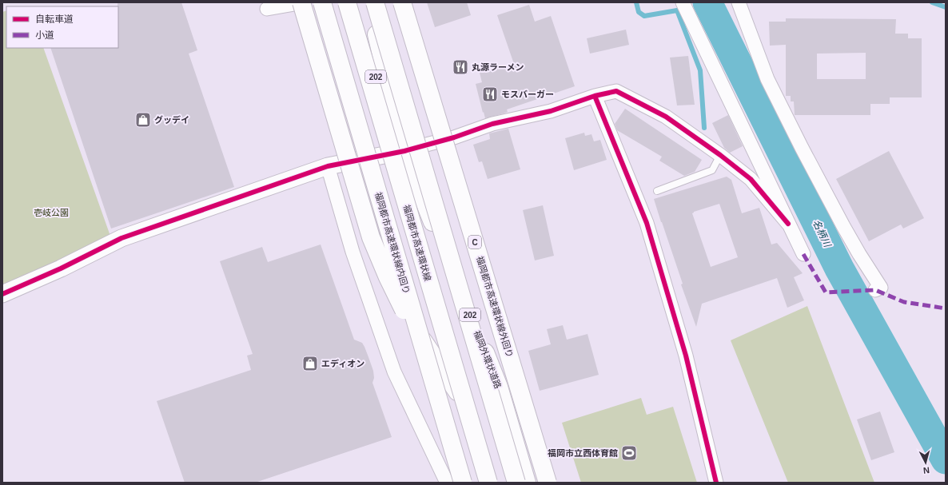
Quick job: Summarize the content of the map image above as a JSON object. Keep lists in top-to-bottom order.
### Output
{
  "streets": {
    "highway": [
      "202",
      "C",
      "福岡都市高速環状線内回り",
      "福岡都市高速環状線",
      "福岡都市高速環状線外回り",
      "福岡外環状道路"
    ]
  },
  "crossings": [
    ["202", "福岡外環状道路"],
    ["福岡都市高速環状線", "福岡外環状道路"]
  ],
  "water": ["名柄川"],
  "parks": ["壱岐公園"],
  "places": {
    "restaurant": ["丸源ラーメン", "モスバーガー"],
    "shop": ["グッデイ", "エディオン"],
    "sports": ["福岡市立西体育館"]
  },
  "legend": ["自転車道", "小道"],
  "north": "bottom"
}
